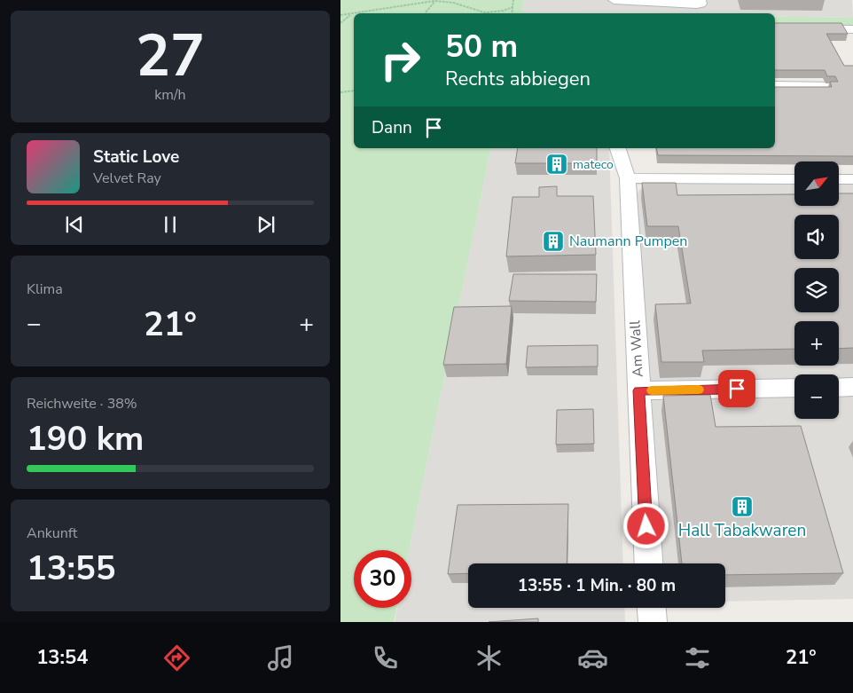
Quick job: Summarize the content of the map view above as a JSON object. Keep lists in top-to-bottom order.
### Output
{
  "streets": {
    "street": ["Am Wall"]
  },
  "places": {
    "building": ["mateco", "Naumann Pumpen", "Hall Tabakwaren"]
  },
  "north": "top right",
  "page": {
    "tile": [
      ["27", "km/h"],
      "Klima",
      ["Reichweite · 38%", "190 km"],
      ["Ankunft", "13:55"]
    ],
    "turn": ["50 m", "Rechts abbiegen"],
    "then": "Dann",
    "song": ["Static Love", "Velvet Ray"],
    "map_buttons": ["+", "−"],
    "heat": ["−", "21°", "+"],
    "limit": "30",
    "trip": "13:55 · 1 Min. · 80 m",
    "tabs": ["13:54", "21°"]
  }
}
